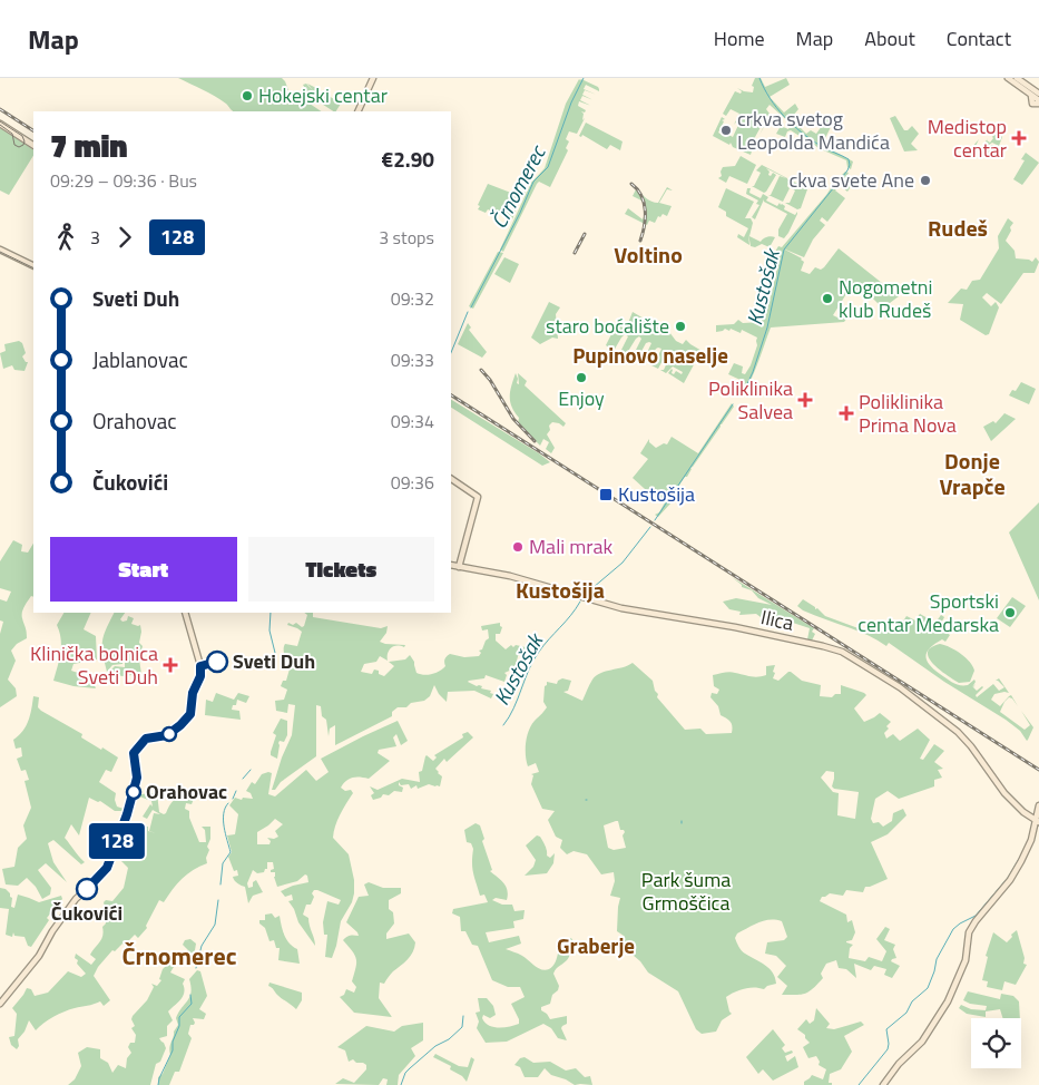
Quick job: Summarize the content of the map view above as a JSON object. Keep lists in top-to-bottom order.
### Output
{
  "streets": {
    "main road": ["Ilica"]
  },
  "districts": [
    "Rudeš",
    "Voltino",
    "Pupinovo naselje",
    "Donje Vrapče",
    "Kustošija",
    "Graberje",
    "Črnomerec"
  ],
  "water": ["Črnomerec", "Kustošak"],
  "parks": ["Park šuma Grmoščica"],
  "places": {
    "other": [
      "Hokejski centar",
      "crkva svetog Leopolda Mandića",
      "ckva svete Ane",
      "Nogometni klub Rudeš",
      "staro boćalište",
      "Enjoy",
      "Mali mrak",
      "Sportski centar Medarska",
      "Sveti Duh",
      "Orahovac",
      "Čukovići"
    ],
    "health": [
      "Medistop centar",
      "Poliklinika Salvea",
      "Poliklinika Prima Nova",
      "Klinička bolnica Sveti Duh"
    ],
    "transit": ["Kustošija"]
  },
  "lines": ["bus line 128"],
  "page": {
    "header": "Map",
    "nav": [
      "Home",
      "Map",
      "About",
      "Contact"
    ],
    "on_map": "128",
    "heading": ["7 min", "09:29 – 09:36 · Bus", "€2.90"],
    "legs": ["3", "128", "3 stops"],
    "list": [
      {
        "name": "Sveti Duh",
        "value": "09:32"
      },
      {
        "name": "Jablanovac",
        "value": "09:33"
      },
      {
        "name": "Orahovac",
        "value": "09:34"
      },
      {
        "name": "Čukovići",
        "value": "09:36"
      }
    ],
    "buttons": ["Start", "Tickets"]
  }
}
